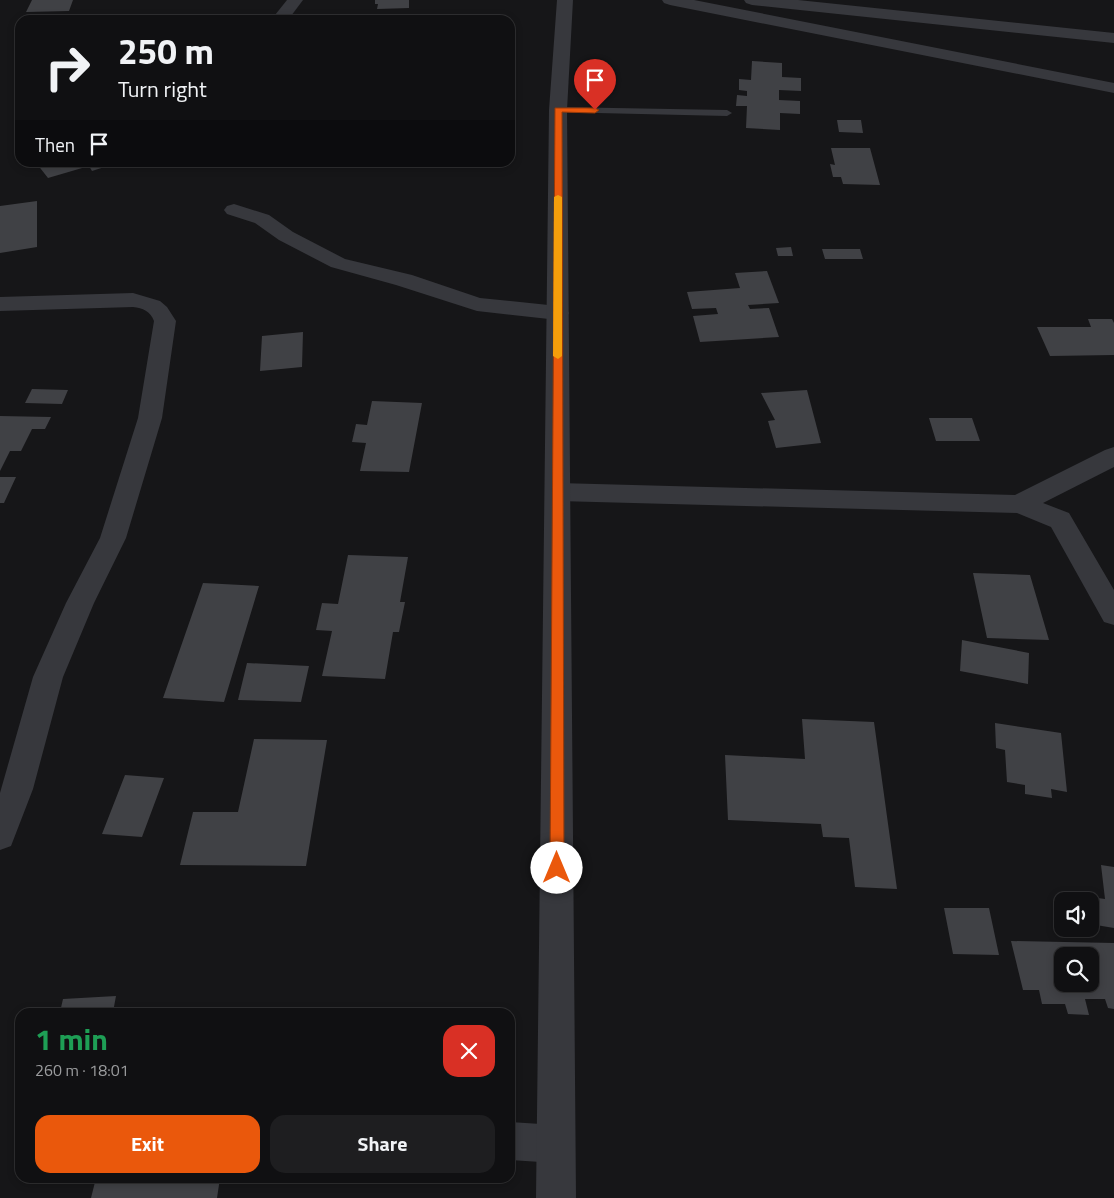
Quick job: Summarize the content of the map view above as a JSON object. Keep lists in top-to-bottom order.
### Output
{
  "page": {
    "turn": ["250 m", "Turn right"],
    "then": "Then",
    "heading": ["1 min", "260 m · 18:01"],
    "buttons": ["Exit", "Share"]
  }
}
